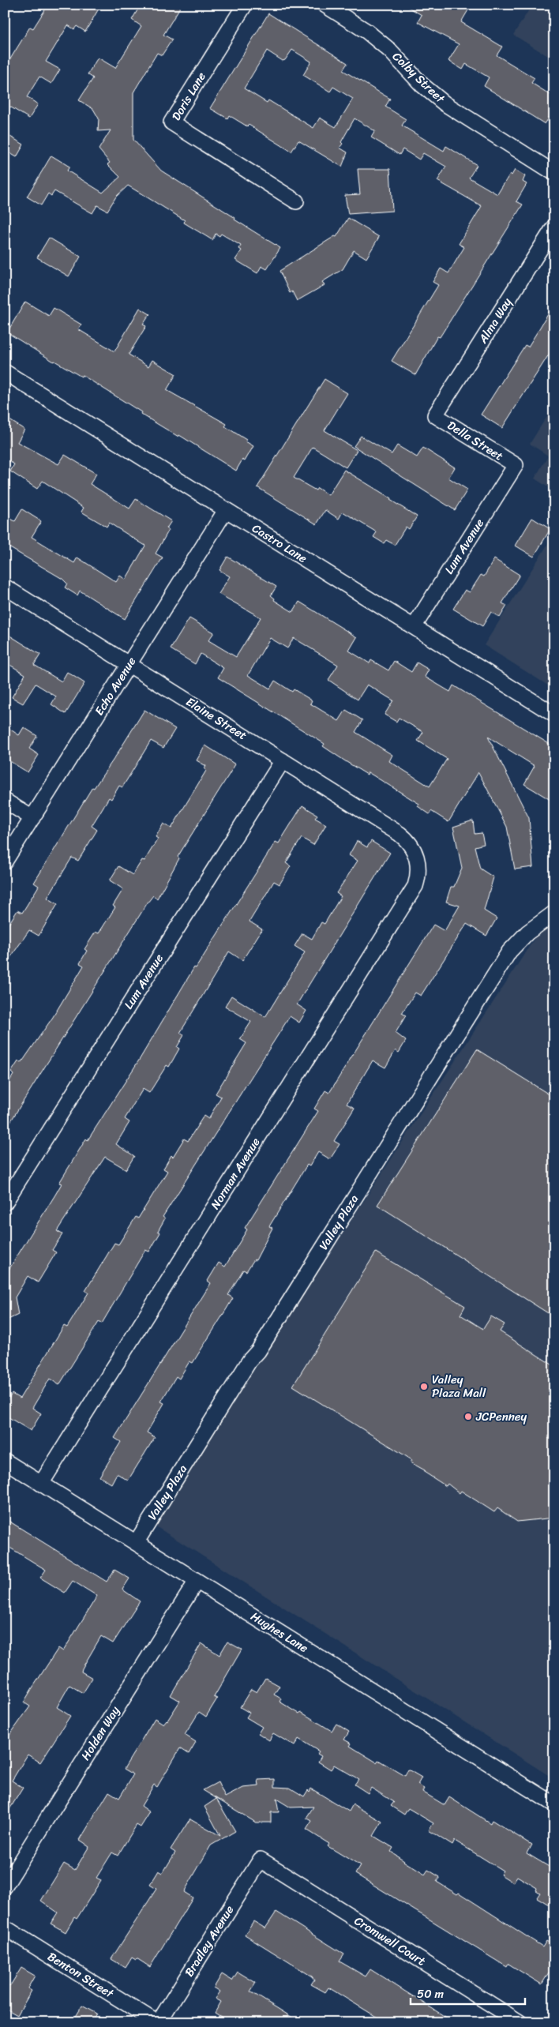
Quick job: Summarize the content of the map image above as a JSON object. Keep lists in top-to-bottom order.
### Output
{
  "streets": {
    "street": [
      "Colby Street",
      "Doris Lane",
      "Alma Way",
      "Della Street",
      "Castro Lane",
      "Lum Avenue",
      "Echo Avenue",
      "Elaine Street",
      "Norman Avenue",
      "Valley Plaza",
      "Hughes Lane",
      "Holden Way",
      "Bradley Avenue",
      "Cromwell Court",
      "Benton Street"
    ]
  },
  "crossings": [
    ["Alma Way", "Della Street"],
    ["Della Street", "Lum Avenue"],
    ["Castro Lane", "Lum Avenue"],
    ["Castro Lane", "Echo Avenue"],
    ["Lum Avenue", "Elaine Street"],
    ["Echo Avenue", "Elaine Street"],
    ["Elaine Street", "Norman Avenue"],
    ["Norman Avenue", "Hughes Lane"],
    ["Valley Plaza", "Hughes Lane"],
    ["Hughes Lane", "Holden Way"],
    ["Bradley Avenue", "Cromwell Court"],
    ["Bradley Avenue", "Benton Street"]
  ],
  "places": ["Valley Plaza Mall", "JCPenney"],
  "scale_bar": "50 m"
}
